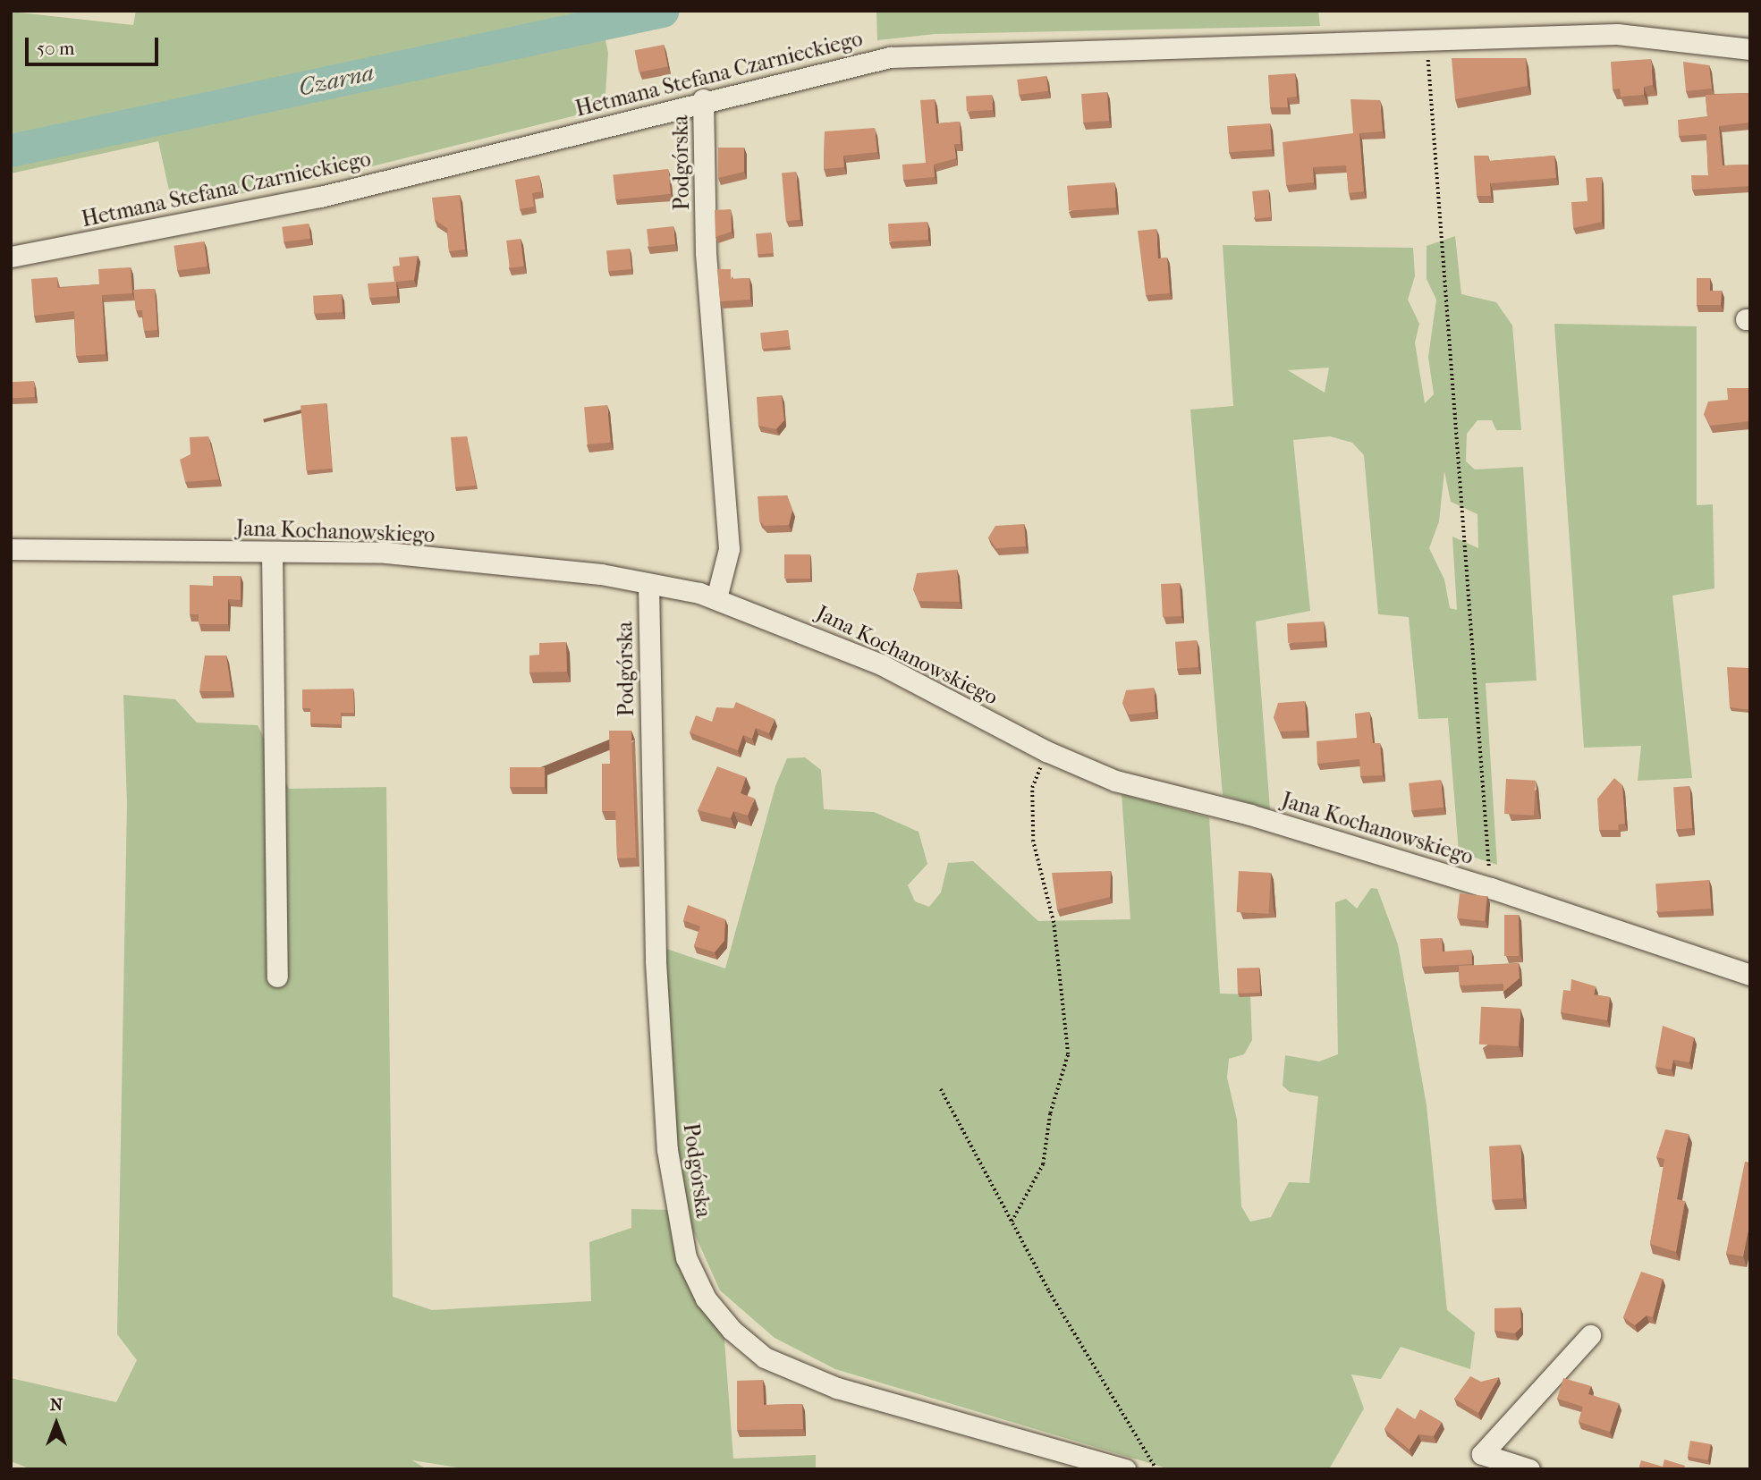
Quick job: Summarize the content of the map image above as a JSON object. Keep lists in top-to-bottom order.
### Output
{
  "streets": {
    "street": ["Hetmana Stefana Czarnieckiego", "Podgórska", "Jana Kochanowskiego"]
  },
  "crossings": [
    ["Hetmana Stefana Czarnieckiego", "Podgórska"],
    ["Podgórska", "Jana Kochanowskiego"]
  ],
  "water": ["Czarna"],
  "scale_bar": "50 m",
  "north": "top"
}
